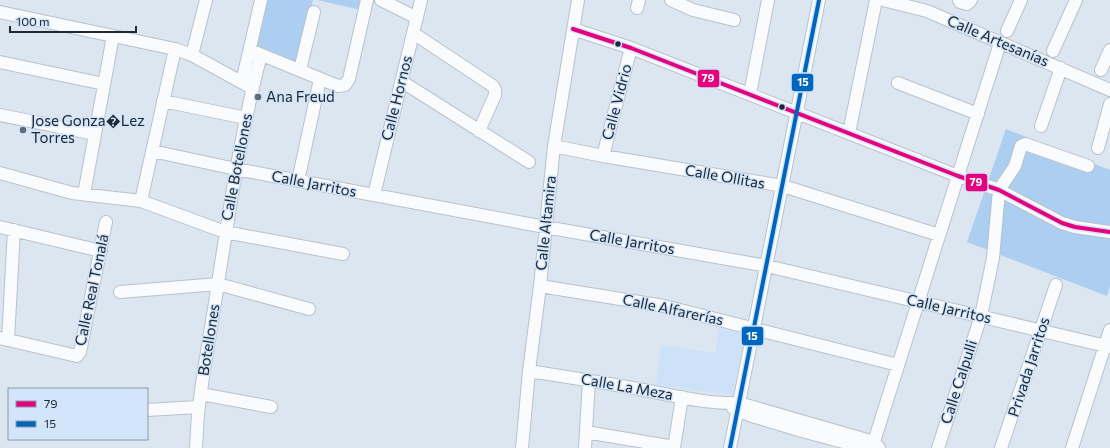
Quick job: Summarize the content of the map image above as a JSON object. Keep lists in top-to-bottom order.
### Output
{
  "streets": {
    "street": [
      "Calle Artesanías",
      "Calle Hornos",
      "Calle Vidrio",
      "Calle Botellones",
      "Calle Ollitas",
      "Calle Jarritos",
      "Calle Altamira",
      "Calle Real Tonalá",
      "Calle Alfarerías",
      "Botellones",
      "Privada Jarritos",
      "Calle Calpulli",
      "Calle La Meza"
    ]
  },
  "crossings": [
    ["Calle Hornos", "Calle Jarritos"],
    ["Calle Vidrio", "Calle Ollitas"],
    ["Calle Botellones", "Calle Jarritos"],
    ["Calle Botellones", "Botellones"],
    ["Calle Ollitas", "Calle Altamira"],
    ["Calle Jarritos", "Calle Altamira"],
    ["Calle Jarritos", "Privada Jarritos"],
    ["Calle Jarritos", "Calle Calpulli"],
    ["Calle Altamira", "Calle Alfarerías"],
    ["Calle Altamira", "Calle La Meza"]
  ],
  "places": ["Ana Freud", "Jose Gonza�Lez Torres"],
  "lines": ["transit line 15", "transit line 79"],
  "legend": ["79", "15"],
  "scale_bar": "100 m"
}
